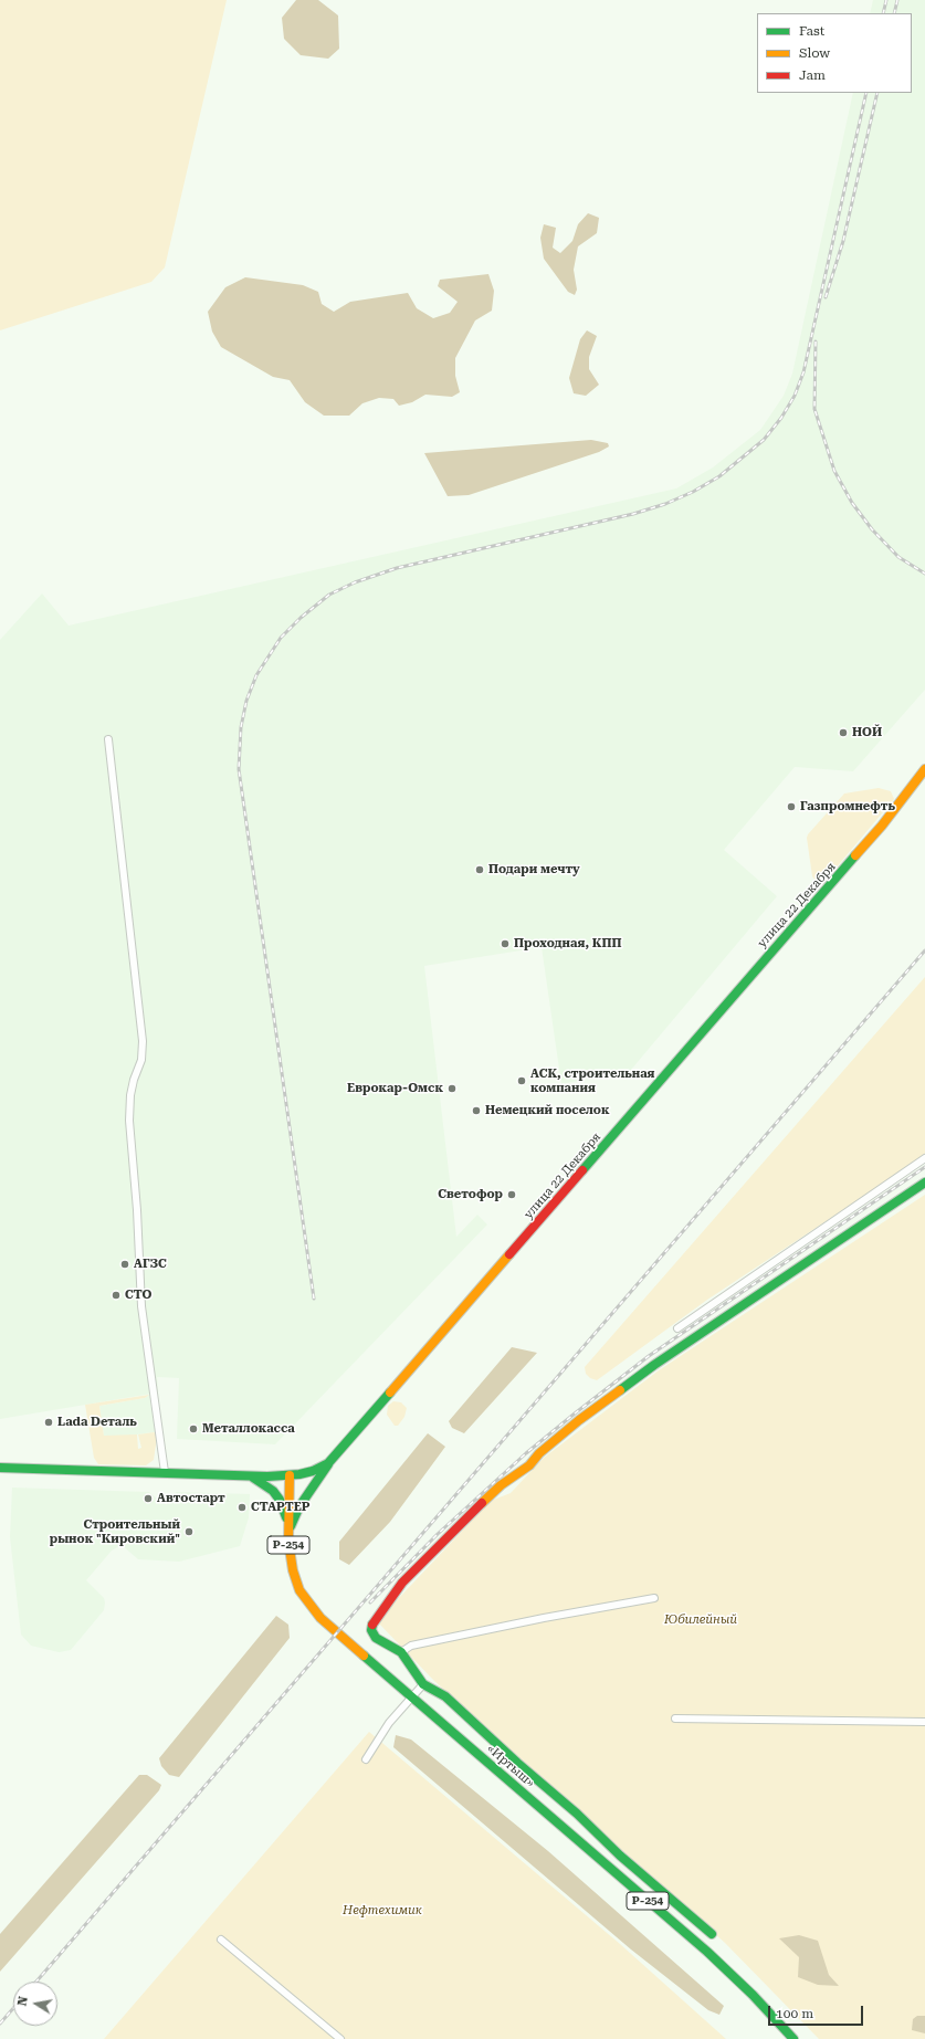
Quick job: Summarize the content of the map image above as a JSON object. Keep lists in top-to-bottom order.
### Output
{
  "streets": {
    "main road": ["улица 22 Декабря", "Р-254", "«Иртыш»"]
  },
  "crossings": [
    ["улица 22 Декабря", "«Иртыш»"]
  ],
  "parks": ["Юбилейный", "Нефтехимик"],
  "places": [
    "НОЙ",
    "Газпромнефть",
    "Подари мечту",
    "Проходная, КПП",
    "АСК, строительная компания",
    "Еврокар-Омск",
    "Немецкий поселок",
    "Светофор",
    "АГЗС",
    "СТО",
    "Lada Dеталь",
    "Металлокасса",
    "Автостарт",
    "СТАРТЕР",
    "Строительный рынок \"Кировский\""
  ],
  "legend": ["Fast", "Slow", "Jam"],
  "scale_bar": "100 m",
  "north": "left"
}
